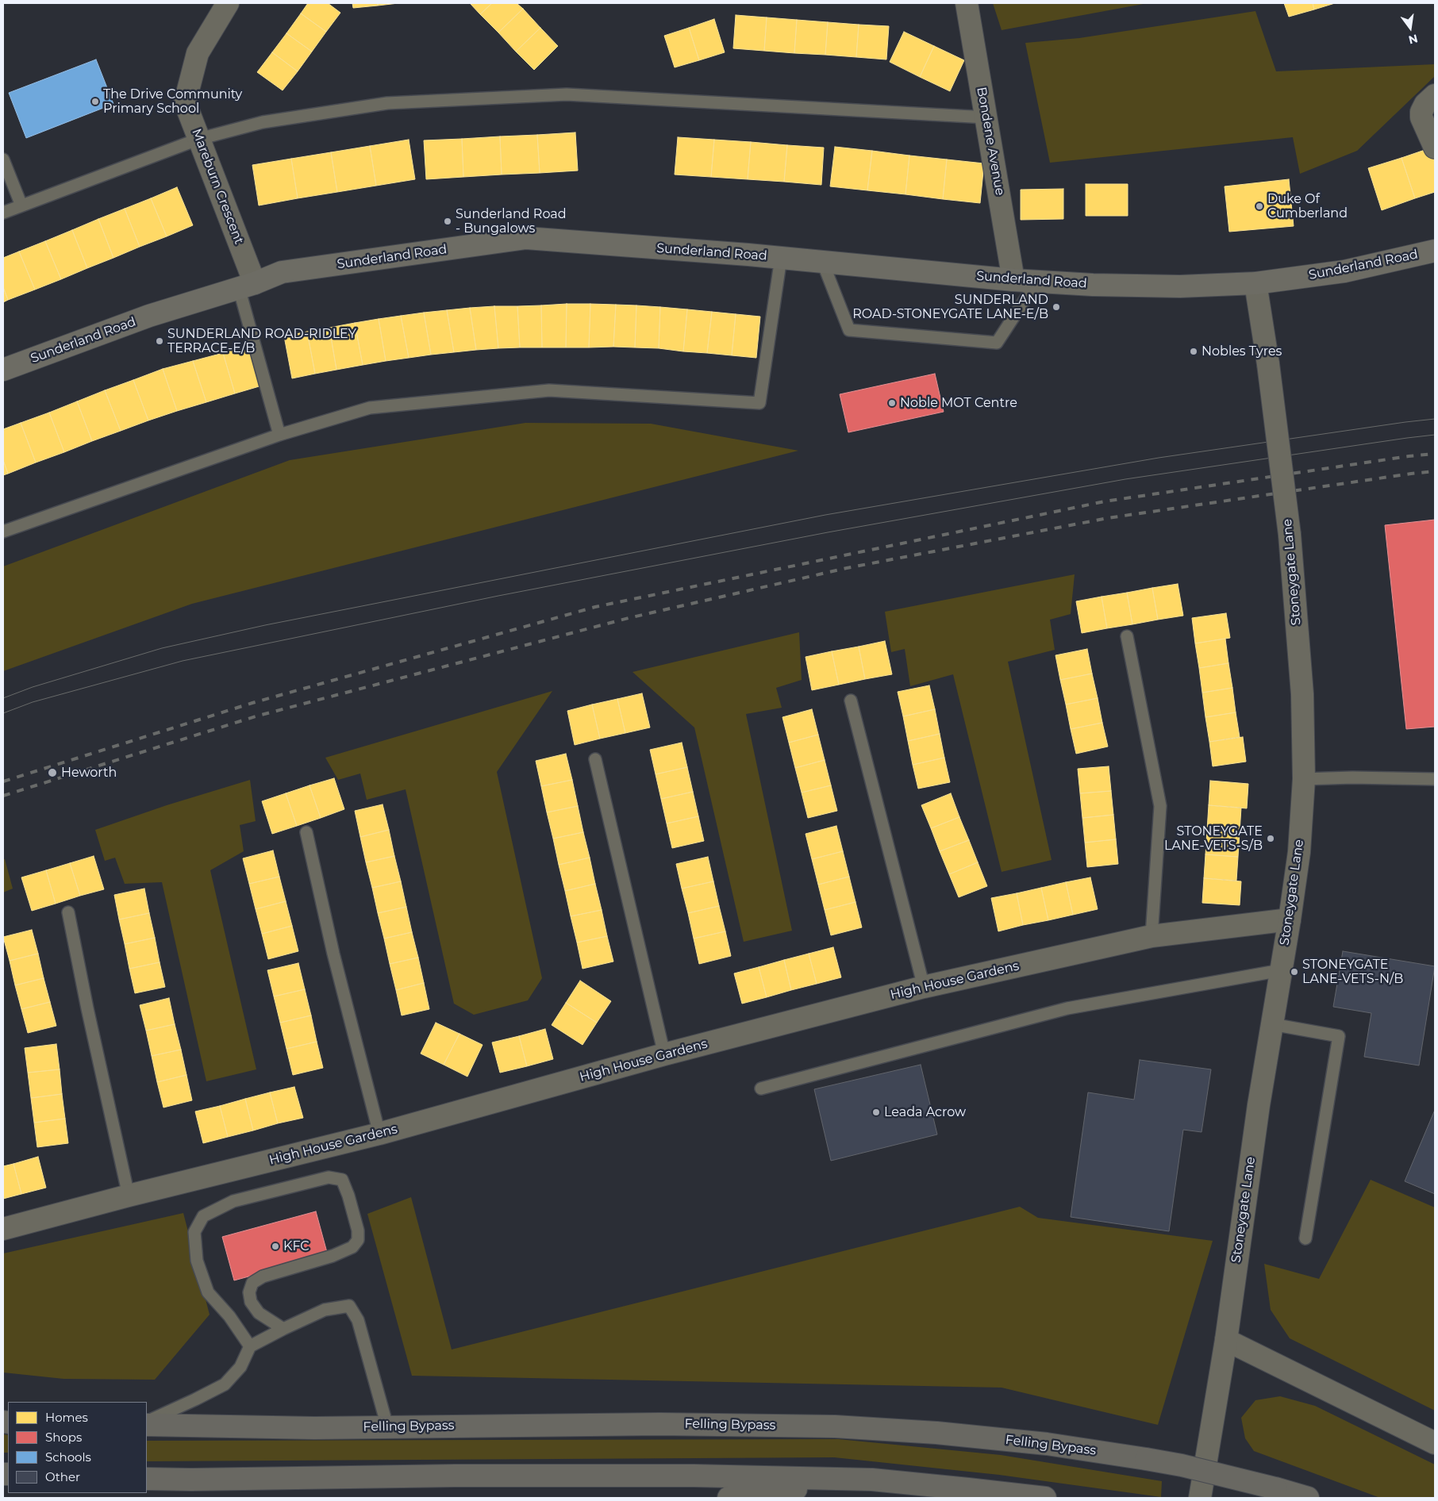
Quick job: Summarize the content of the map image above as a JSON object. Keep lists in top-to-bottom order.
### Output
{
  "streets": {
    "highway": ["Felling Bypass"],
    "main road": ["Sunderland Road"],
    "street": [
      "Bondene Avenue",
      "Mareburn Crescent",
      "Stoneygate Lane",
      "High House Gardens"
    ]
  },
  "crossings": [
    ["Bondene Avenue", "Sunderland Road"],
    ["Mareburn Crescent", "Sunderland Road"],
    ["Sunderland Road", "Stoneygate Lane"],
    ["Stoneygate Lane", "High House Gardens"]
  ],
  "places": [
    "The Drive Community Primary School",
    "Duke Of Cumberland",
    "Sunderland Road - Bungalows",
    "SUNDERLAND ROAD-STONEYGATE LANE-E/B",
    "SUNDERLAND ROAD-RIDLEY TERRACE-E/B",
    "Nobles Tyres",
    "Noble MOT Centre",
    "Heworth",
    "STONEYGATE LANE-VETS-S/B",
    "STONEYGATE LANE-VETS-N/B",
    "Leada Acrow",
    "KFC"
  ],
  "legend": [
    "Homes",
    "Shops",
    "Schools",
    "Other"
  ],
  "north": "bottom"
}
